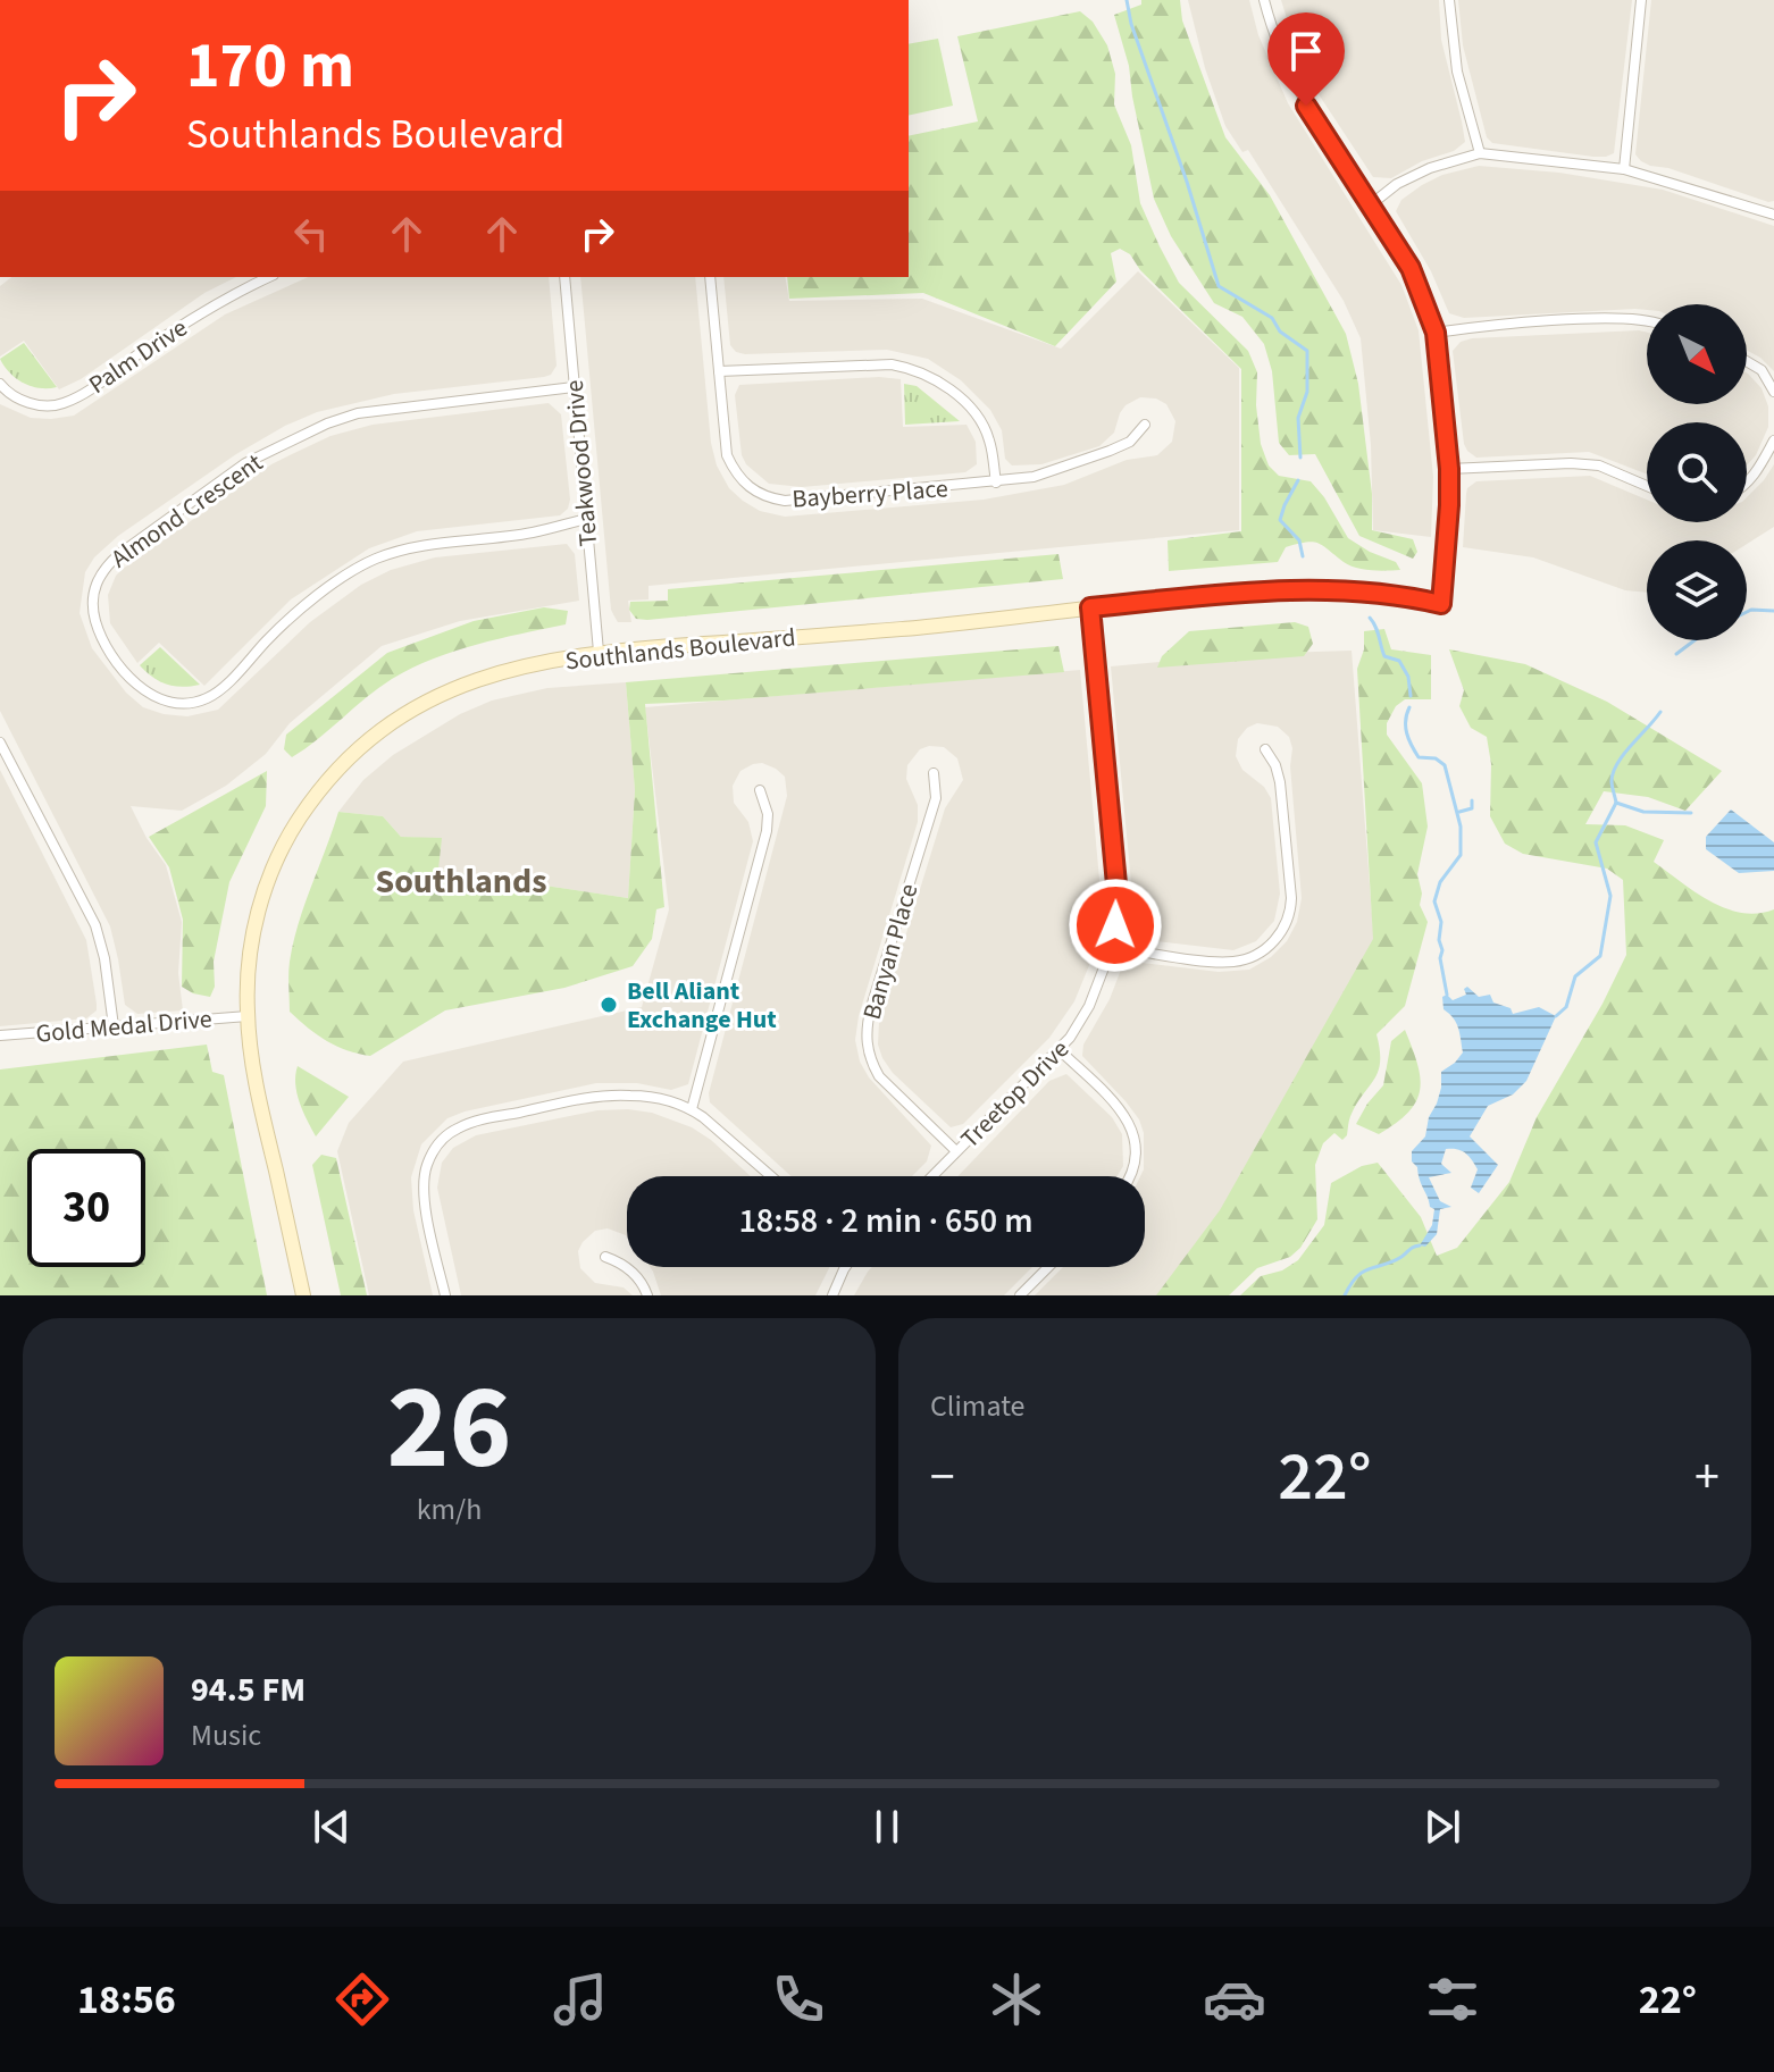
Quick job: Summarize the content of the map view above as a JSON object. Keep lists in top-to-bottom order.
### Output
{
  "streets": {
    "main road": ["Southlands Boulevard"],
    "street": [
      "Palm Drive",
      "Teakwood Drive",
      "Bayberry Place",
      "Almond Crescent",
      "Banyan Place",
      "Gold Medal Drive",
      "Treetop Drive"
    ]
  },
  "crossings": [
    ["Teakwood Drive", "Almond Crescent"],
    ["Teakwood Drive", "Southlands Boulevard"],
    ["Southlands Boulevard", "Gold Medal Drive"],
    ["Southlands Boulevard", "Treetop Drive"],
    ["Banyan Place", "Treetop Drive"]
  ],
  "districts": ["Southlands"],
  "places": ["Bell Aliant Exchange Hut"],
  "north": "bottom right",
  "page": {
    "turn": ["170 m", "Southlands Boulevard"],
    "limit": "30",
    "trip": "18:58 · 2 min · 650 m",
    "tile": [
      ["26", "km/h"],
      "Climate"
    ],
    "heat": ["−", "22°", "+"],
    "song": ["94.5 FM", "Music"],
    "tabs": ["18:56", "22°"]
  }
}
